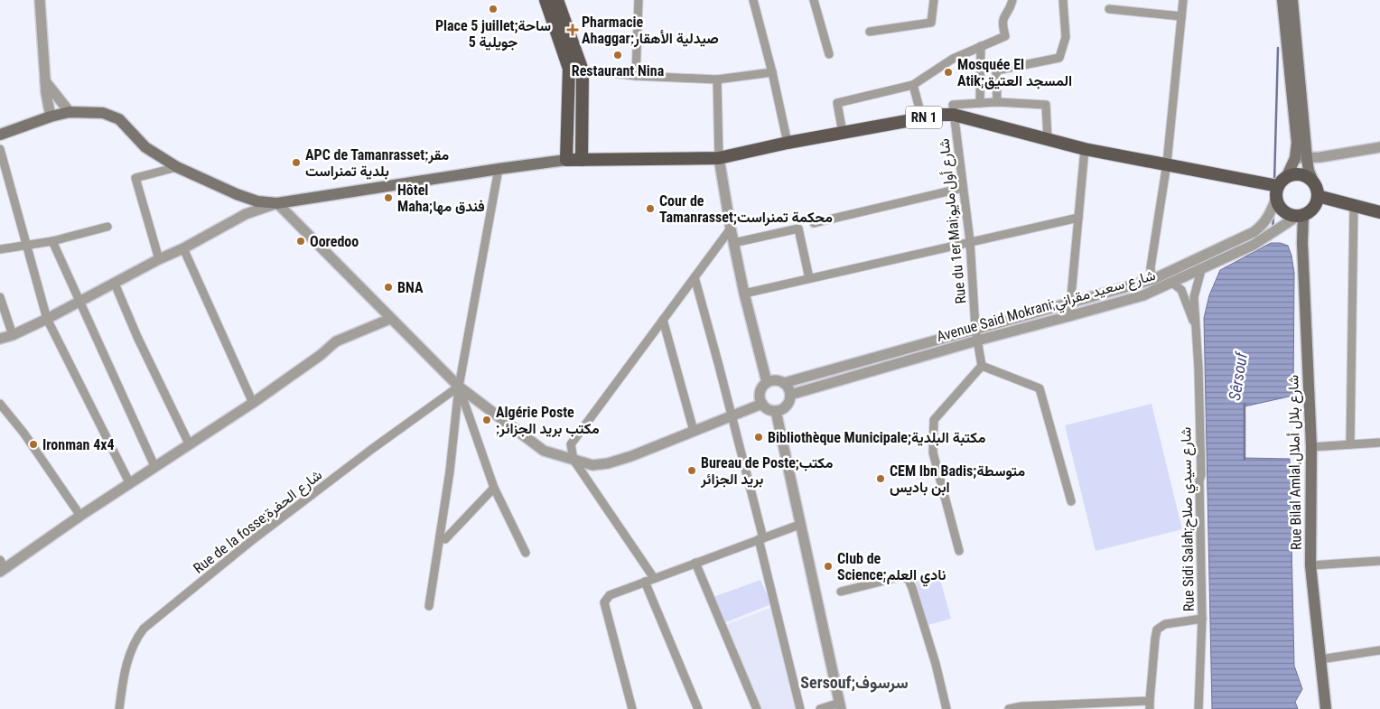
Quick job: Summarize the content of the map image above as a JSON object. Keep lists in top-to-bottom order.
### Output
{
  "streets": {
    "main road": ["RN 1", "Rue Bilal Amlal,شارع بلال أملال"],
    "street": [
      "Rue du 1er Mai;شارع أول مايو",
      "Avenue Said Mokrani;شارع سعيد مقراني",
      "Rue Sidi Salah;شارع سيدي صلاح",
      "Rue de la fosse;شارع الحفرة"
    ]
  },
  "crossings": [
    ["RN 1", "Rue du 1er Mai;شارع أول مايو"],
    ["RN 1", "Avenue Said Mokrani;شارع سعيد مقراني"],
    ["RN 1", "Rue Bilal Amlal,شارع بلال أملال"],
    ["Rue du 1er Mai;شارع أول مايو", "Avenue Said Mokrani;شارع سعيد مقراني"],
    ["Avenue Said Mokrani;شارع سعيد مقراني", "Rue Bilal Amlal,شارع بلال أملال"],
    ["Avenue Said Mokrani;شارع سعيد مقراني", "Rue Sidi Salah;شارع سيدي صلاح"]
  ],
  "districts": ["Sersouf;سرسوف"],
  "water": ["Sêrsouf"],
  "places": {
    "other": [
      "Place 5 juillet;ساحة 5 جويلية",
      "Restaurant Nina",
      "Mosquée El Atik;المسجد العتيق",
      "APC de Tamanrasset;مقر بلدية تمنراست",
      "Hôtel Maha;فندق مها",
      "Cour de Tamanrasset;محكمة تمنراست",
      "Ooredoo",
      "BNA",
      "Algérie Poste ;مكتب بريد الجزائر",
      "Bibliothèque Municipale;مكتبة البلدية",
      "Ironman 4x4",
      "Bureau de Poste;مكتب بريد الجزائر",
      "CEM Ibn Badis;متوسطة ابن باديس",
      "Club de Science;نادي العلم"
    ],
    "health": ["Pharmacie Ahaggar;صيدلية الأهقار"]
  }
}
